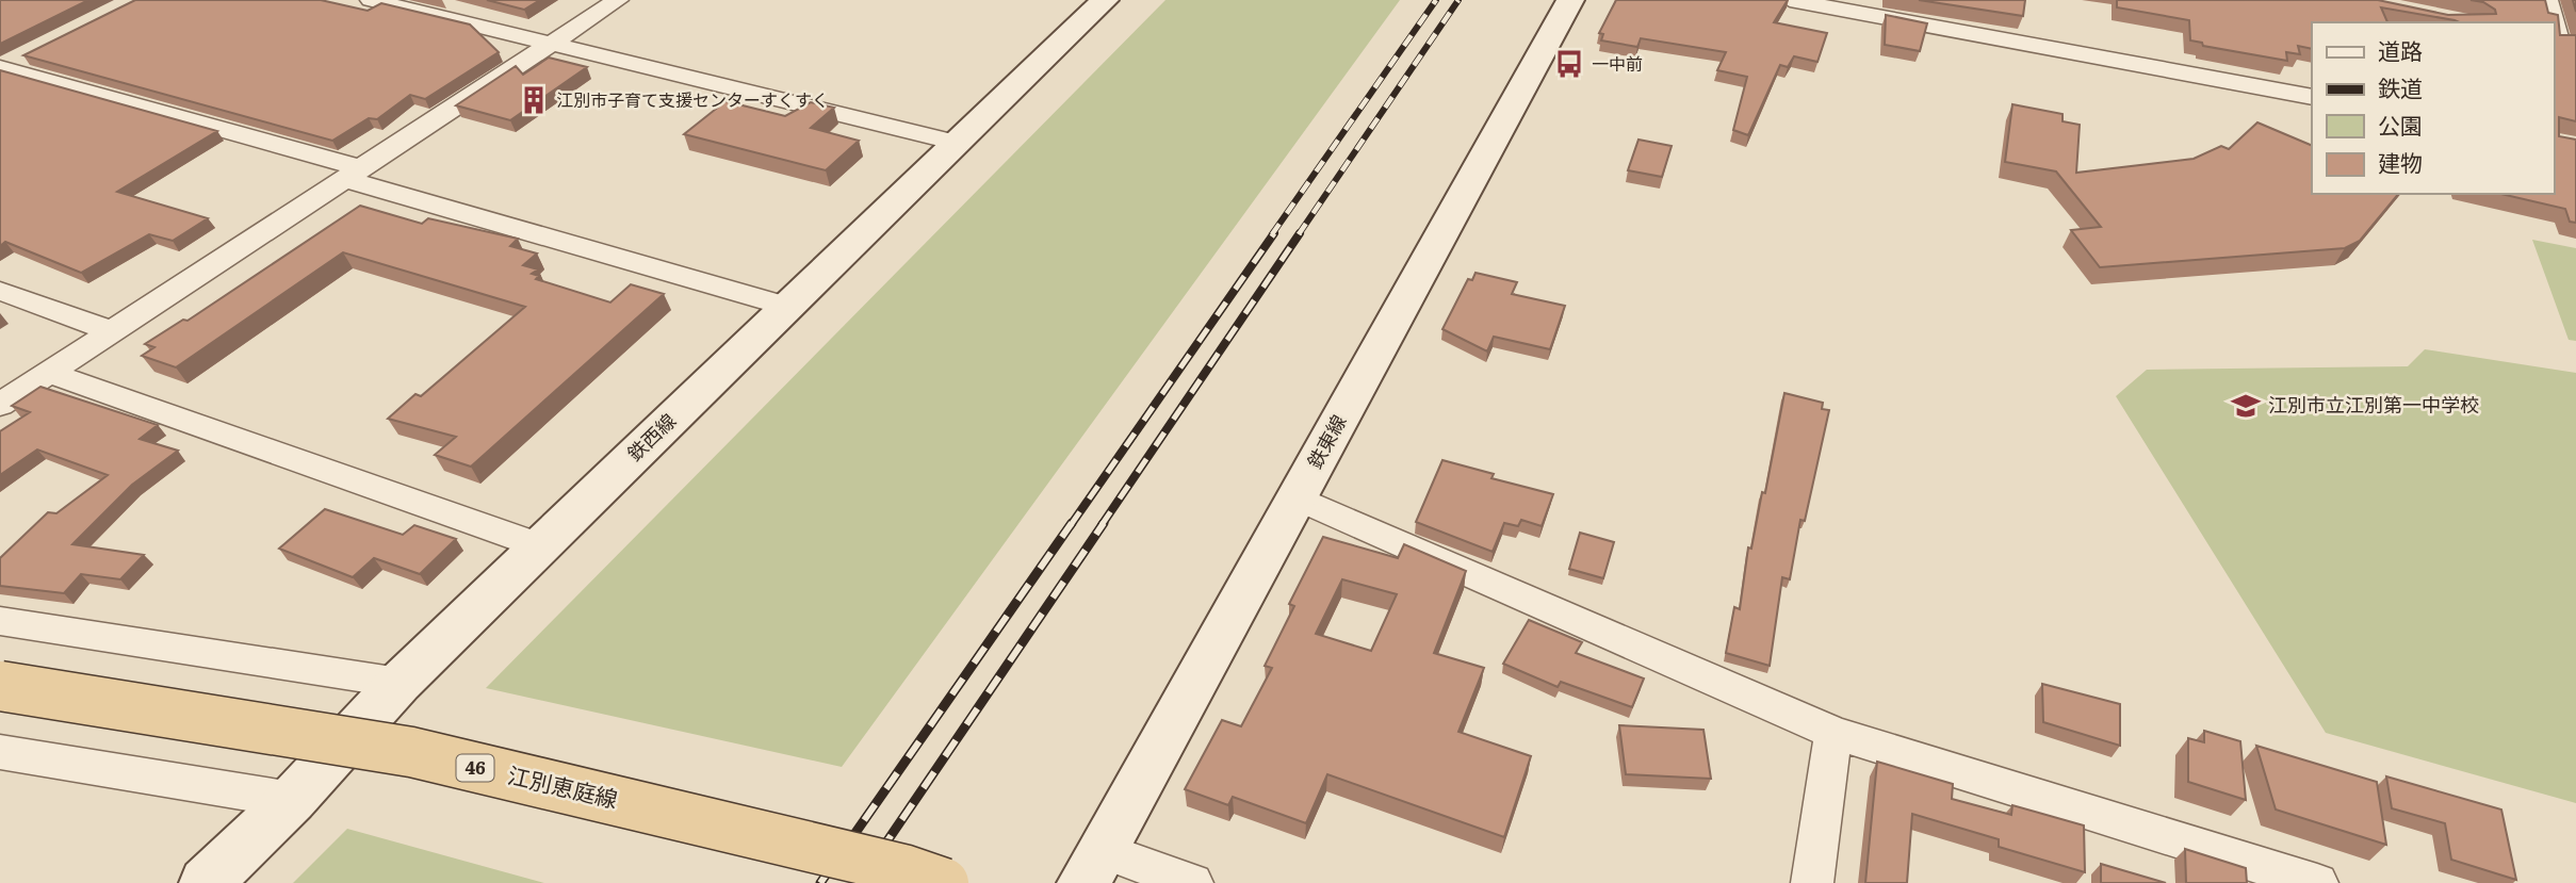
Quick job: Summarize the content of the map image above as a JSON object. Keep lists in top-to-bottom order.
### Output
{
  "streets": {
    "main road": ["46", "江別恵庭線"],
    "street": ["鉄西線", "鉄東線"]
  },
  "places": {
    "bus stop": ["一中前"],
    "building": ["江別市子育て支援センターすくすく"],
    "school or university": ["江別市立江別第一中学校"]
  },
  "legend": [
    "道路",
    "鉄道",
    "公園",
    "建物"
  ]
}
